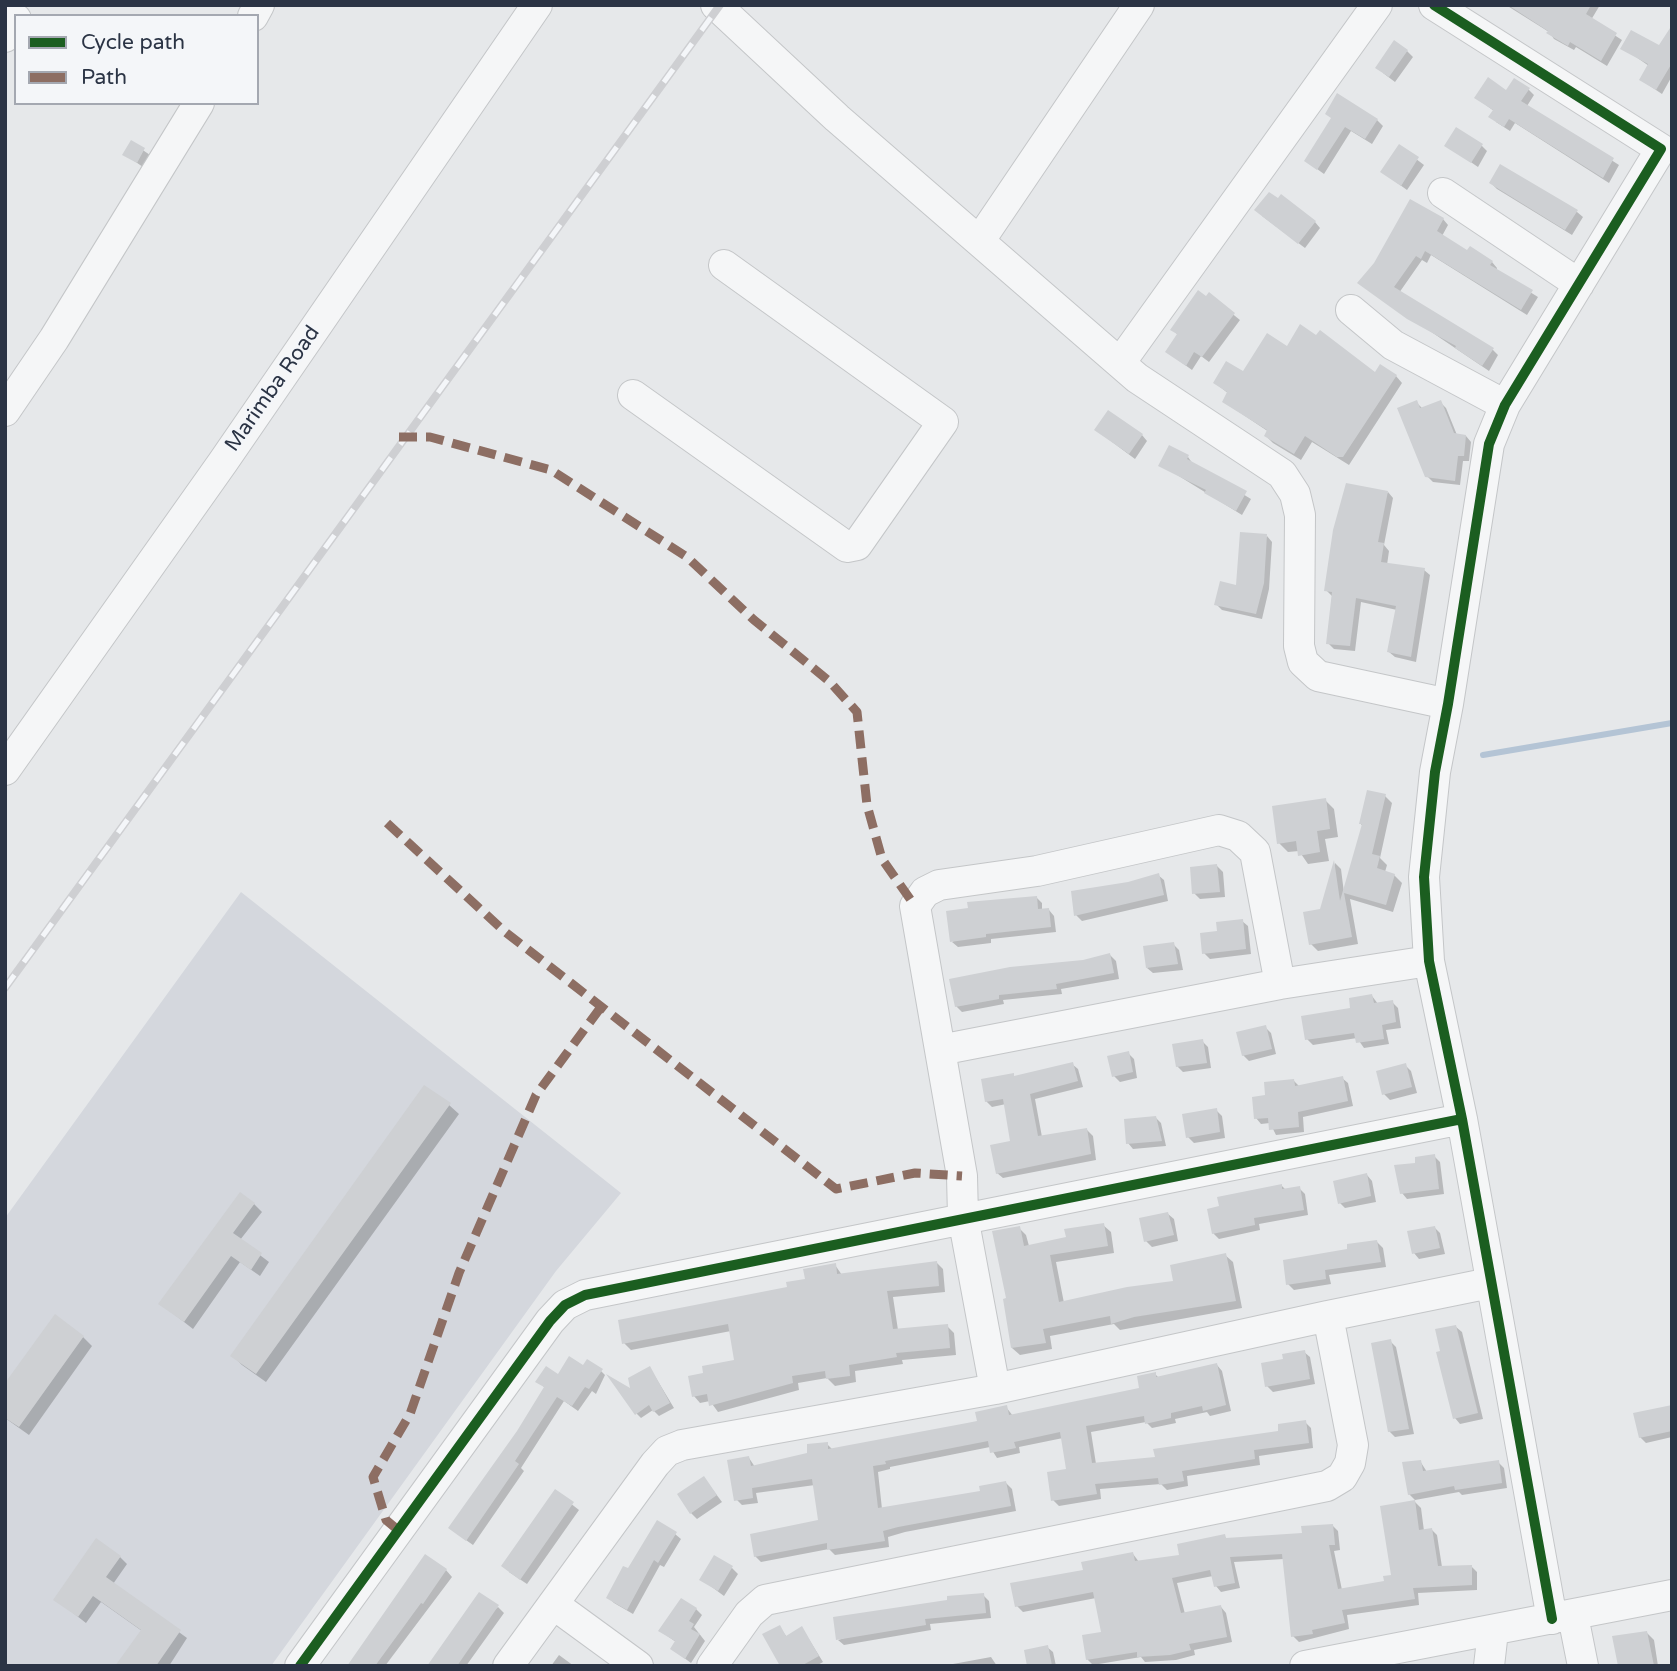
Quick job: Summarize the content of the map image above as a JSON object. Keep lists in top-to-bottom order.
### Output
{
  "streets": {
    "street": ["Marimba Road"]
  },
  "legend": ["Cycle path", "Path"]
}
